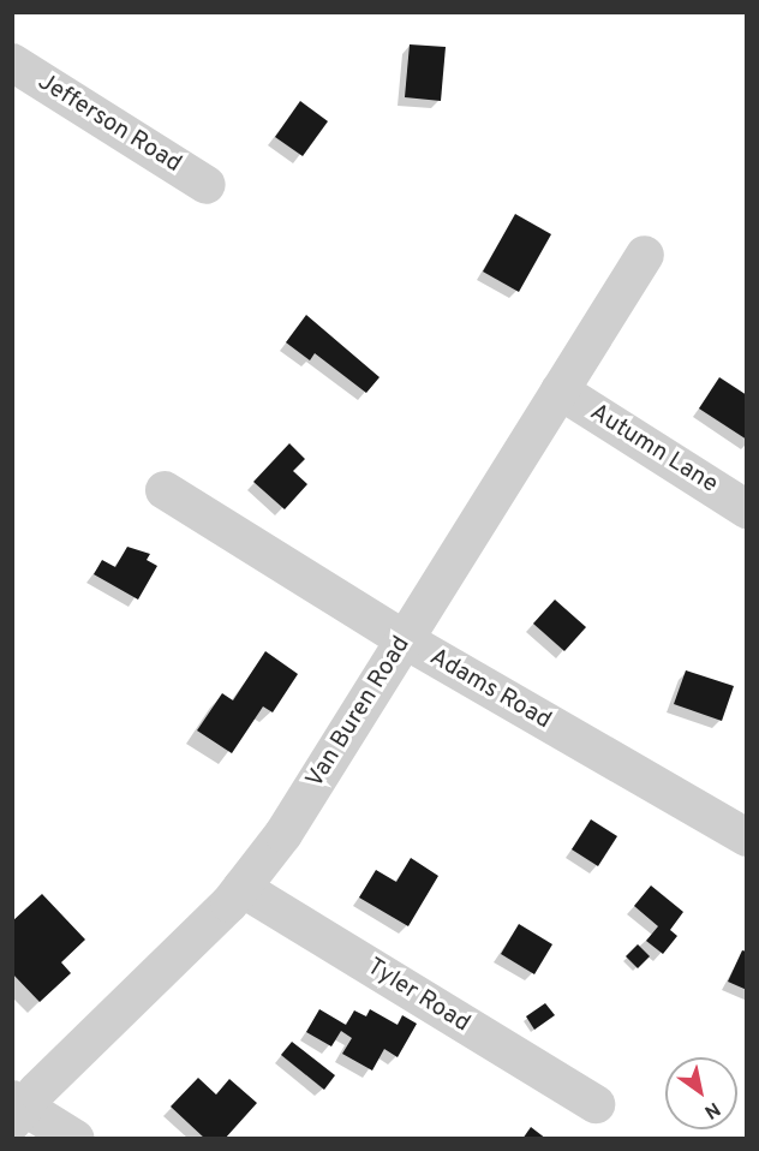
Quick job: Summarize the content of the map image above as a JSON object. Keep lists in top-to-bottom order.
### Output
{
  "streets": {
    "street": [
      "Jefferson Road",
      "Autumn Lane",
      "Adams Road",
      "Van Buren Road",
      "Tyler Road"
    ]
  },
  "crossings": [
    ["Autumn Lane", "Van Buren Road"],
    ["Adams Road", "Van Buren Road"],
    ["Van Buren Road", "Tyler Road"]
  ],
  "north": "bottom right"
}
